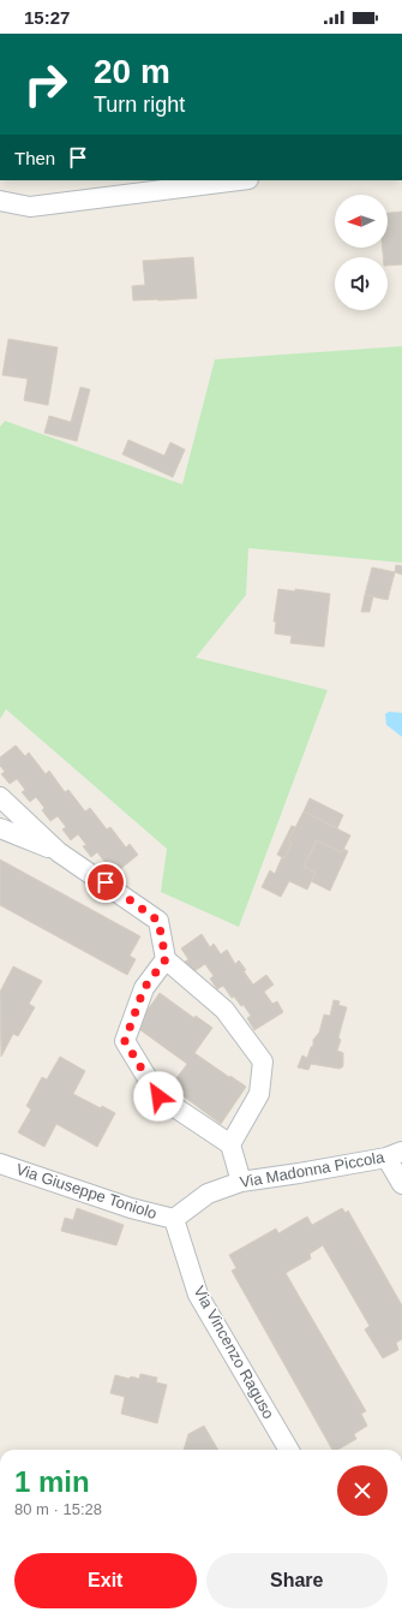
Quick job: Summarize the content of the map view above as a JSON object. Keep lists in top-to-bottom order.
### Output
{
  "streets": {
    "street": ["Via Madonna Piccola", "Via Giuseppe Toniolo", "Via Vincenzo Raguso"]
  },
  "crossings": [
    ["Via Madonna Piccola", "Via Giuseppe Toniolo"],
    ["Via Madonna Piccola", "Via Vincenzo Raguso"],
    ["Via Giuseppe Toniolo", "Via Vincenzo Raguso"]
  ],
  "north": "left",
  "page": {
    "status": "15:27",
    "turn": ["20 m", "Turn right"],
    "then": "Then",
    "heading": ["1 min", "80 m · 15:28"],
    "buttons": ["Exit", "Share"]
  }
}
